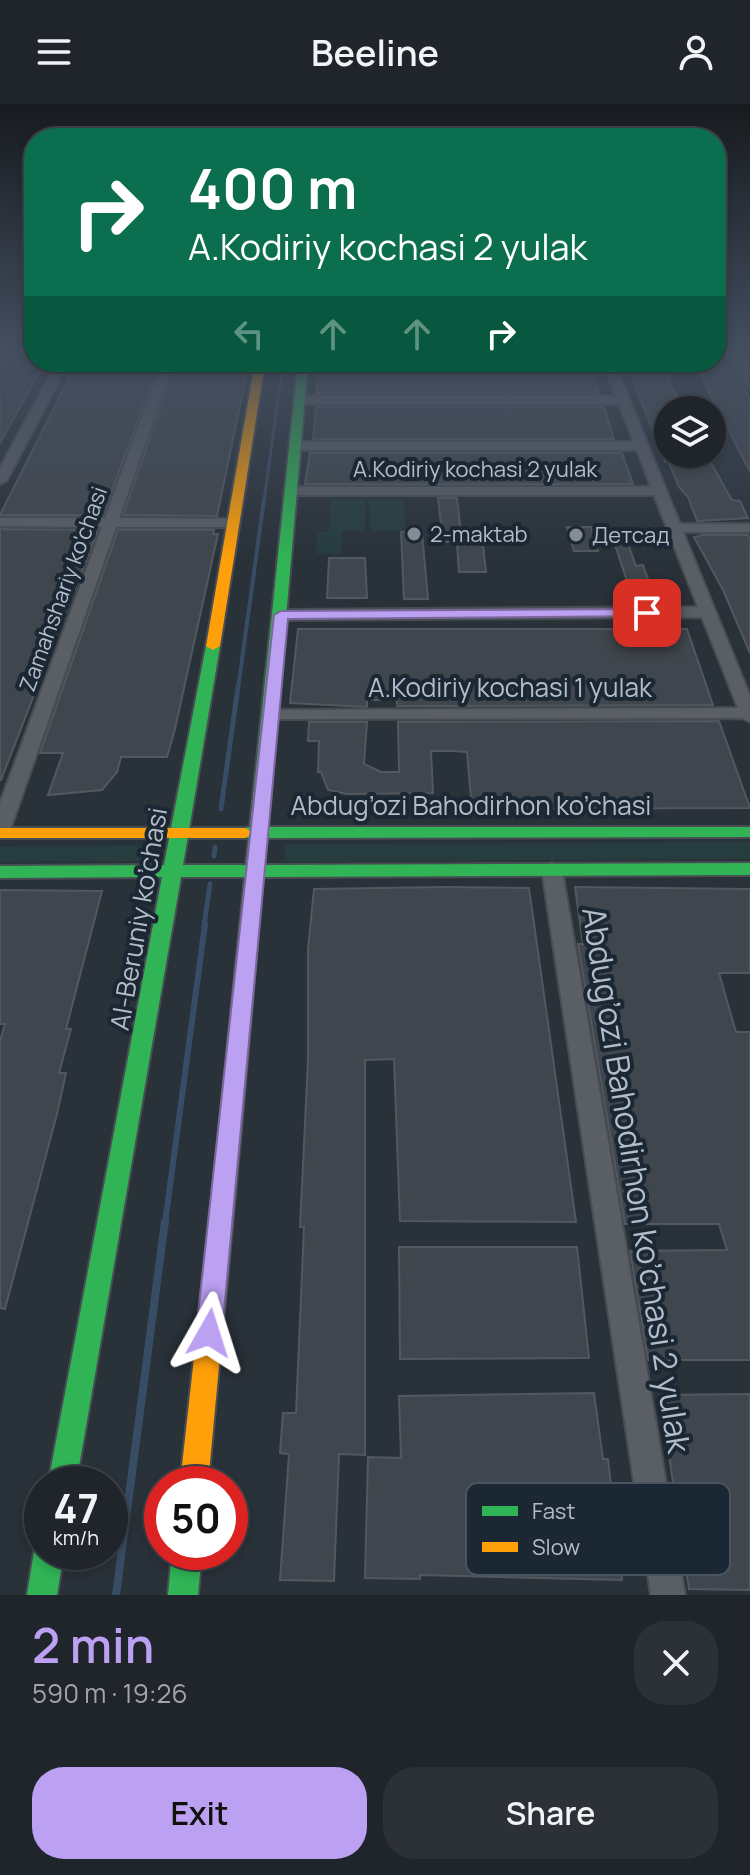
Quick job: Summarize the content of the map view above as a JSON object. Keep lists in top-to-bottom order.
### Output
{
  "streets": {
    "main road": ["Abdug’ozi Bahodirhon ko’chasi", "Al-Beruniy ko’chasi"],
    "street": [
      "A.Kodiriy kochasi 2 yulak",
      "Zamahshariy ko'chasi",
      "A.Kodiriy kochasi 1 yulak",
      "Abdug’ozi Bahodirhon ko’chasi 2 yulak"
    ]
  },
  "crossings": [
    ["Zamahshariy ko'chasi", "Abdug’ozi Bahodirhon ko’chasi"],
    ["Abdug’ozi Bahodirhon ko’chasi", "Al-Beruniy ko’chasi"]
  ],
  "places": ["2-maktab", "Детсад"],
  "legend": ["Fast", "Slow"],
  "page": {
    "header": "Beeline",
    "turn": ["400 m", "A.Kodiriy kochasi 2 yulak"],
    "speed": "47 km/h",
    "limit": "50",
    "heading": ["2 min", "590 m · 19:26"],
    "buttons": ["Exit", "Share"]
  }
}
